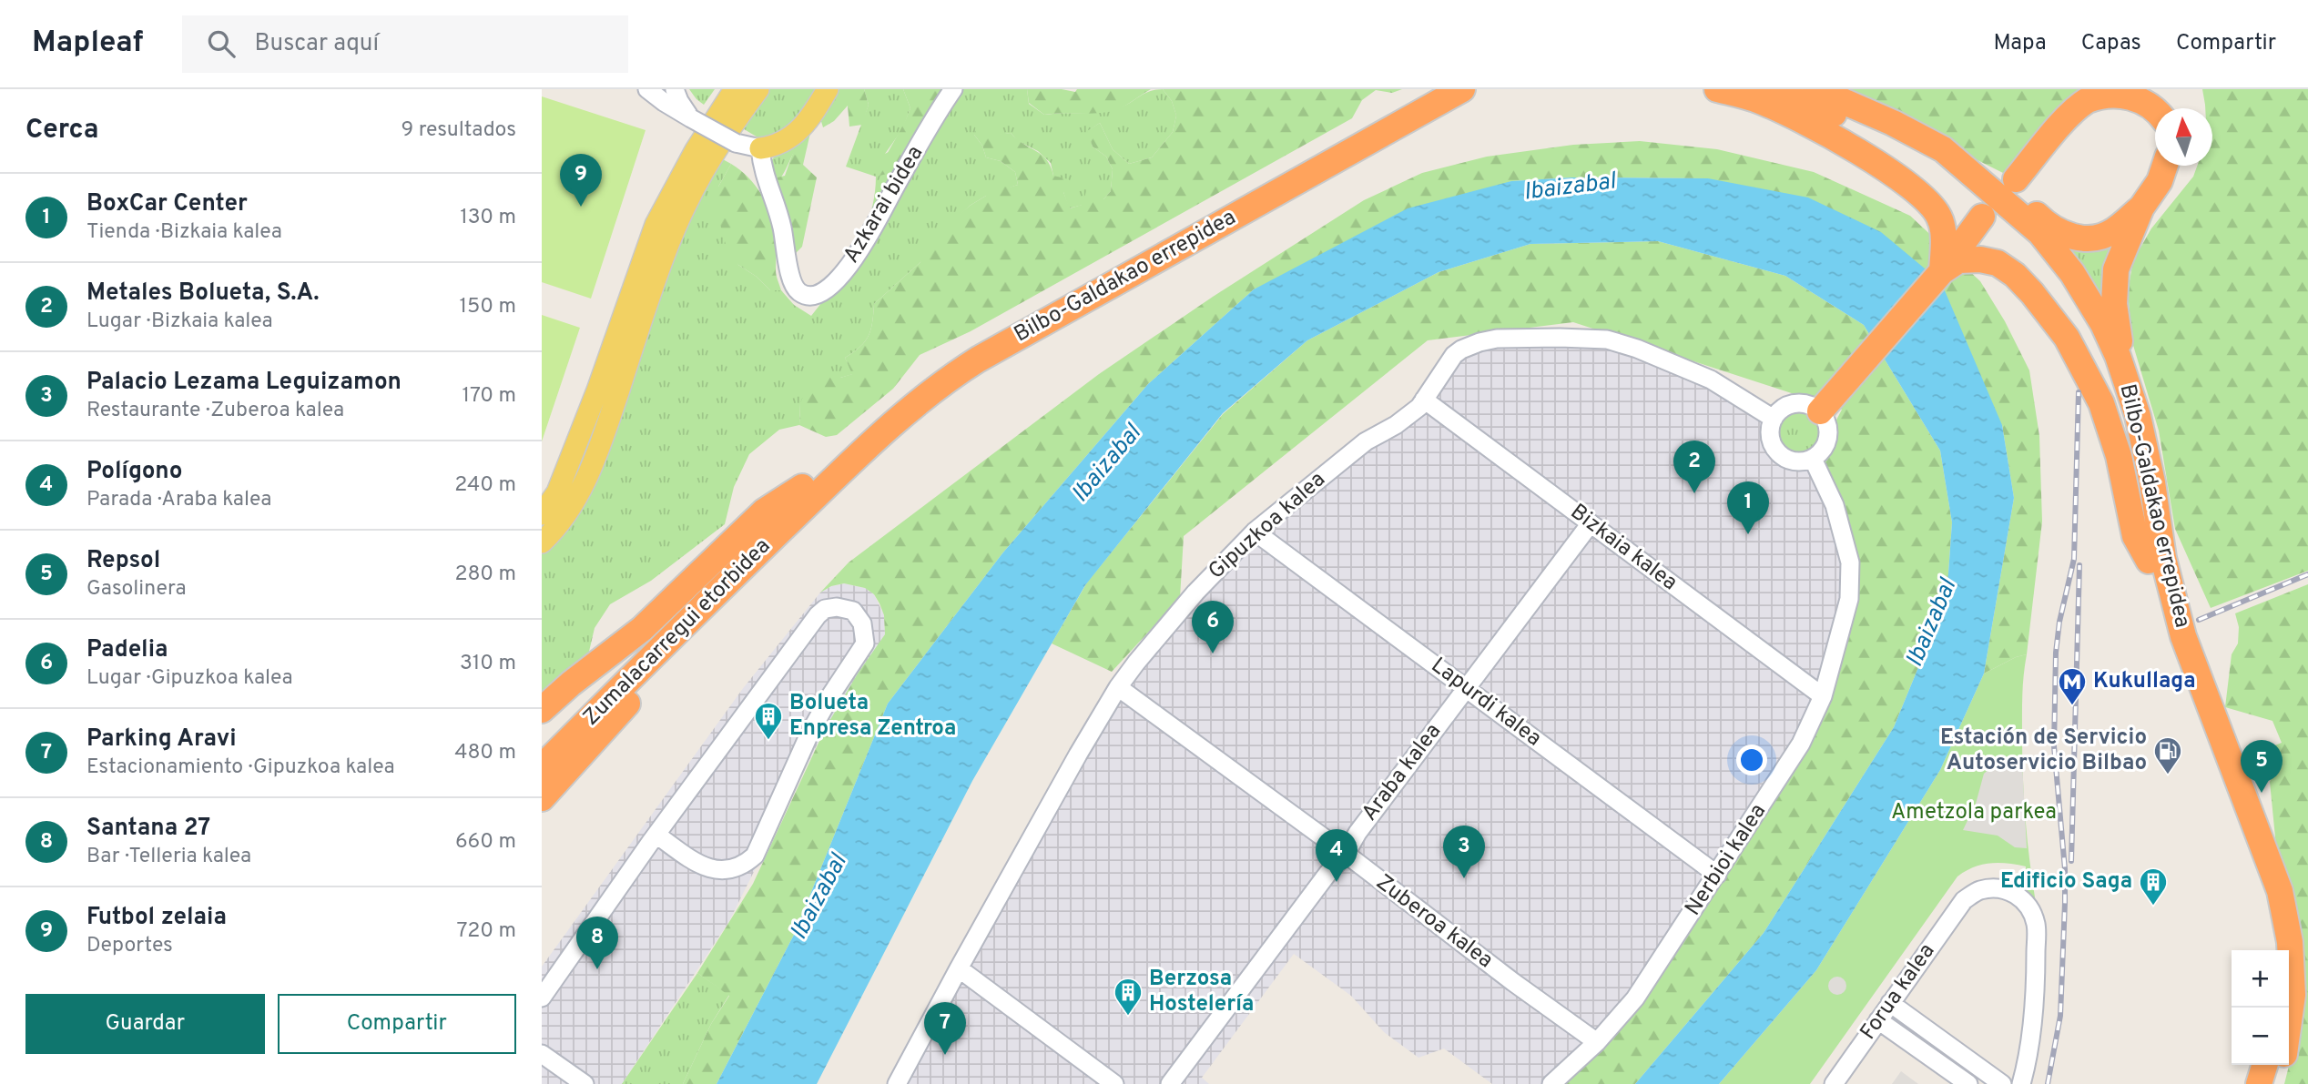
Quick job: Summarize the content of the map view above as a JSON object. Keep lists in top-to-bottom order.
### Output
{
  "streets": {
    "highway": ["Bilbo-Galdakao errepidea", "Zumalacarregui etorbidea"],
    "street": [
      "Azkarai bidea",
      "Gipuzkoa kalea",
      "Bizkaia kalea",
      "Lapurdi kalea",
      "Araba kalea",
      "Nerbioi kalea",
      "Zuberoa kalea",
      "Forua kalea"
    ]
  },
  "crossings": [
    ["Bilbo-Galdakao errepidea", "Zumalacarregui etorbidea"],
    ["Gipuzkoa kalea", "Bizkaia kalea"],
    ["Gipuzkoa kalea", "Lapurdi kalea"],
    ["Gipuzkoa kalea", "Nerbioi kalea"],
    ["Gipuzkoa kalea", "Zuberoa kalea"],
    ["Bizkaia kalea", "Araba kalea"],
    ["Bizkaia kalea", "Nerbioi kalea"],
    ["Lapurdi kalea", "Araba kalea"],
    ["Lapurdi kalea", "Nerbioi kalea"],
    ["Araba kalea", "Zuberoa kalea"],
    ["Nerbioi kalea", "Zuberoa kalea"]
  ],
  "water": ["Ibaizabal"],
  "parks": ["Ametzola parkea"],
  "places": {
    "metro station": ["Kukullaga"],
    "building": ["Bolueta Enpresa Zentroa", "Edificio Saga", "Berzosa Hostelería"],
    "fuel station": ["Estación de Servicio Autoservicio Bilbao"]
  },
  "north": "top",
  "page": {
    "header": "Mapleaf",
    "search": "Buscar aquí",
    "nav": ["Mapa", "Capas", "Compartir"],
    "heading": ["Cerca", "9 resultados"],
    "pins": [
      "9",
      "2",
      "1",
      "6",
      "5",
      "3",
      "4",
      "8",
      "7"
    ],
    "list": [
      {
        "mark": "1",
        "name": "BoxCar Center",
        "note": "Tienda · Bizkaia kalea",
        "value": "130 m"
      },
      {
        "mark": "2",
        "name": "Metales Bolueta, S.A.",
        "note": "Lugar · Bizkaia kalea",
        "value": "150 m"
      },
      {
        "mark": "3",
        "name": "Palacio Lezama Leguizamon",
        "note": "Restaurante · Zuberoa kalea",
        "value": "170 m"
      },
      {
        "mark": "4",
        "name": "Polígono",
        "note": "Parada · Araba kalea",
        "value": "240 m"
      },
      {
        "mark": "5",
        "name": "Repsol",
        "note": "Gasolinera",
        "value": "280 m"
      },
      {
        "mark": "6",
        "name": "Padelia",
        "note": "Lugar · Gipuzkoa kalea",
        "value": "310 m"
      },
      {
        "mark": "7",
        "name": "Parking Aravi",
        "note": "Estacionamiento · Gipuzkoa kalea",
        "value": "480 m"
      },
      {
        "mark": "8",
        "name": "Santana 27",
        "note": "Bar · Telleria kalea",
        "value": "660 m"
      },
      {
        "mark": "9",
        "name": "Futbol zelaia",
        "note": "Deportes",
        "value": "720 m"
      }
    ],
    "map_buttons": ["+", "−"],
    "buttons": ["Guardar", "Compartir"]
  }
}
